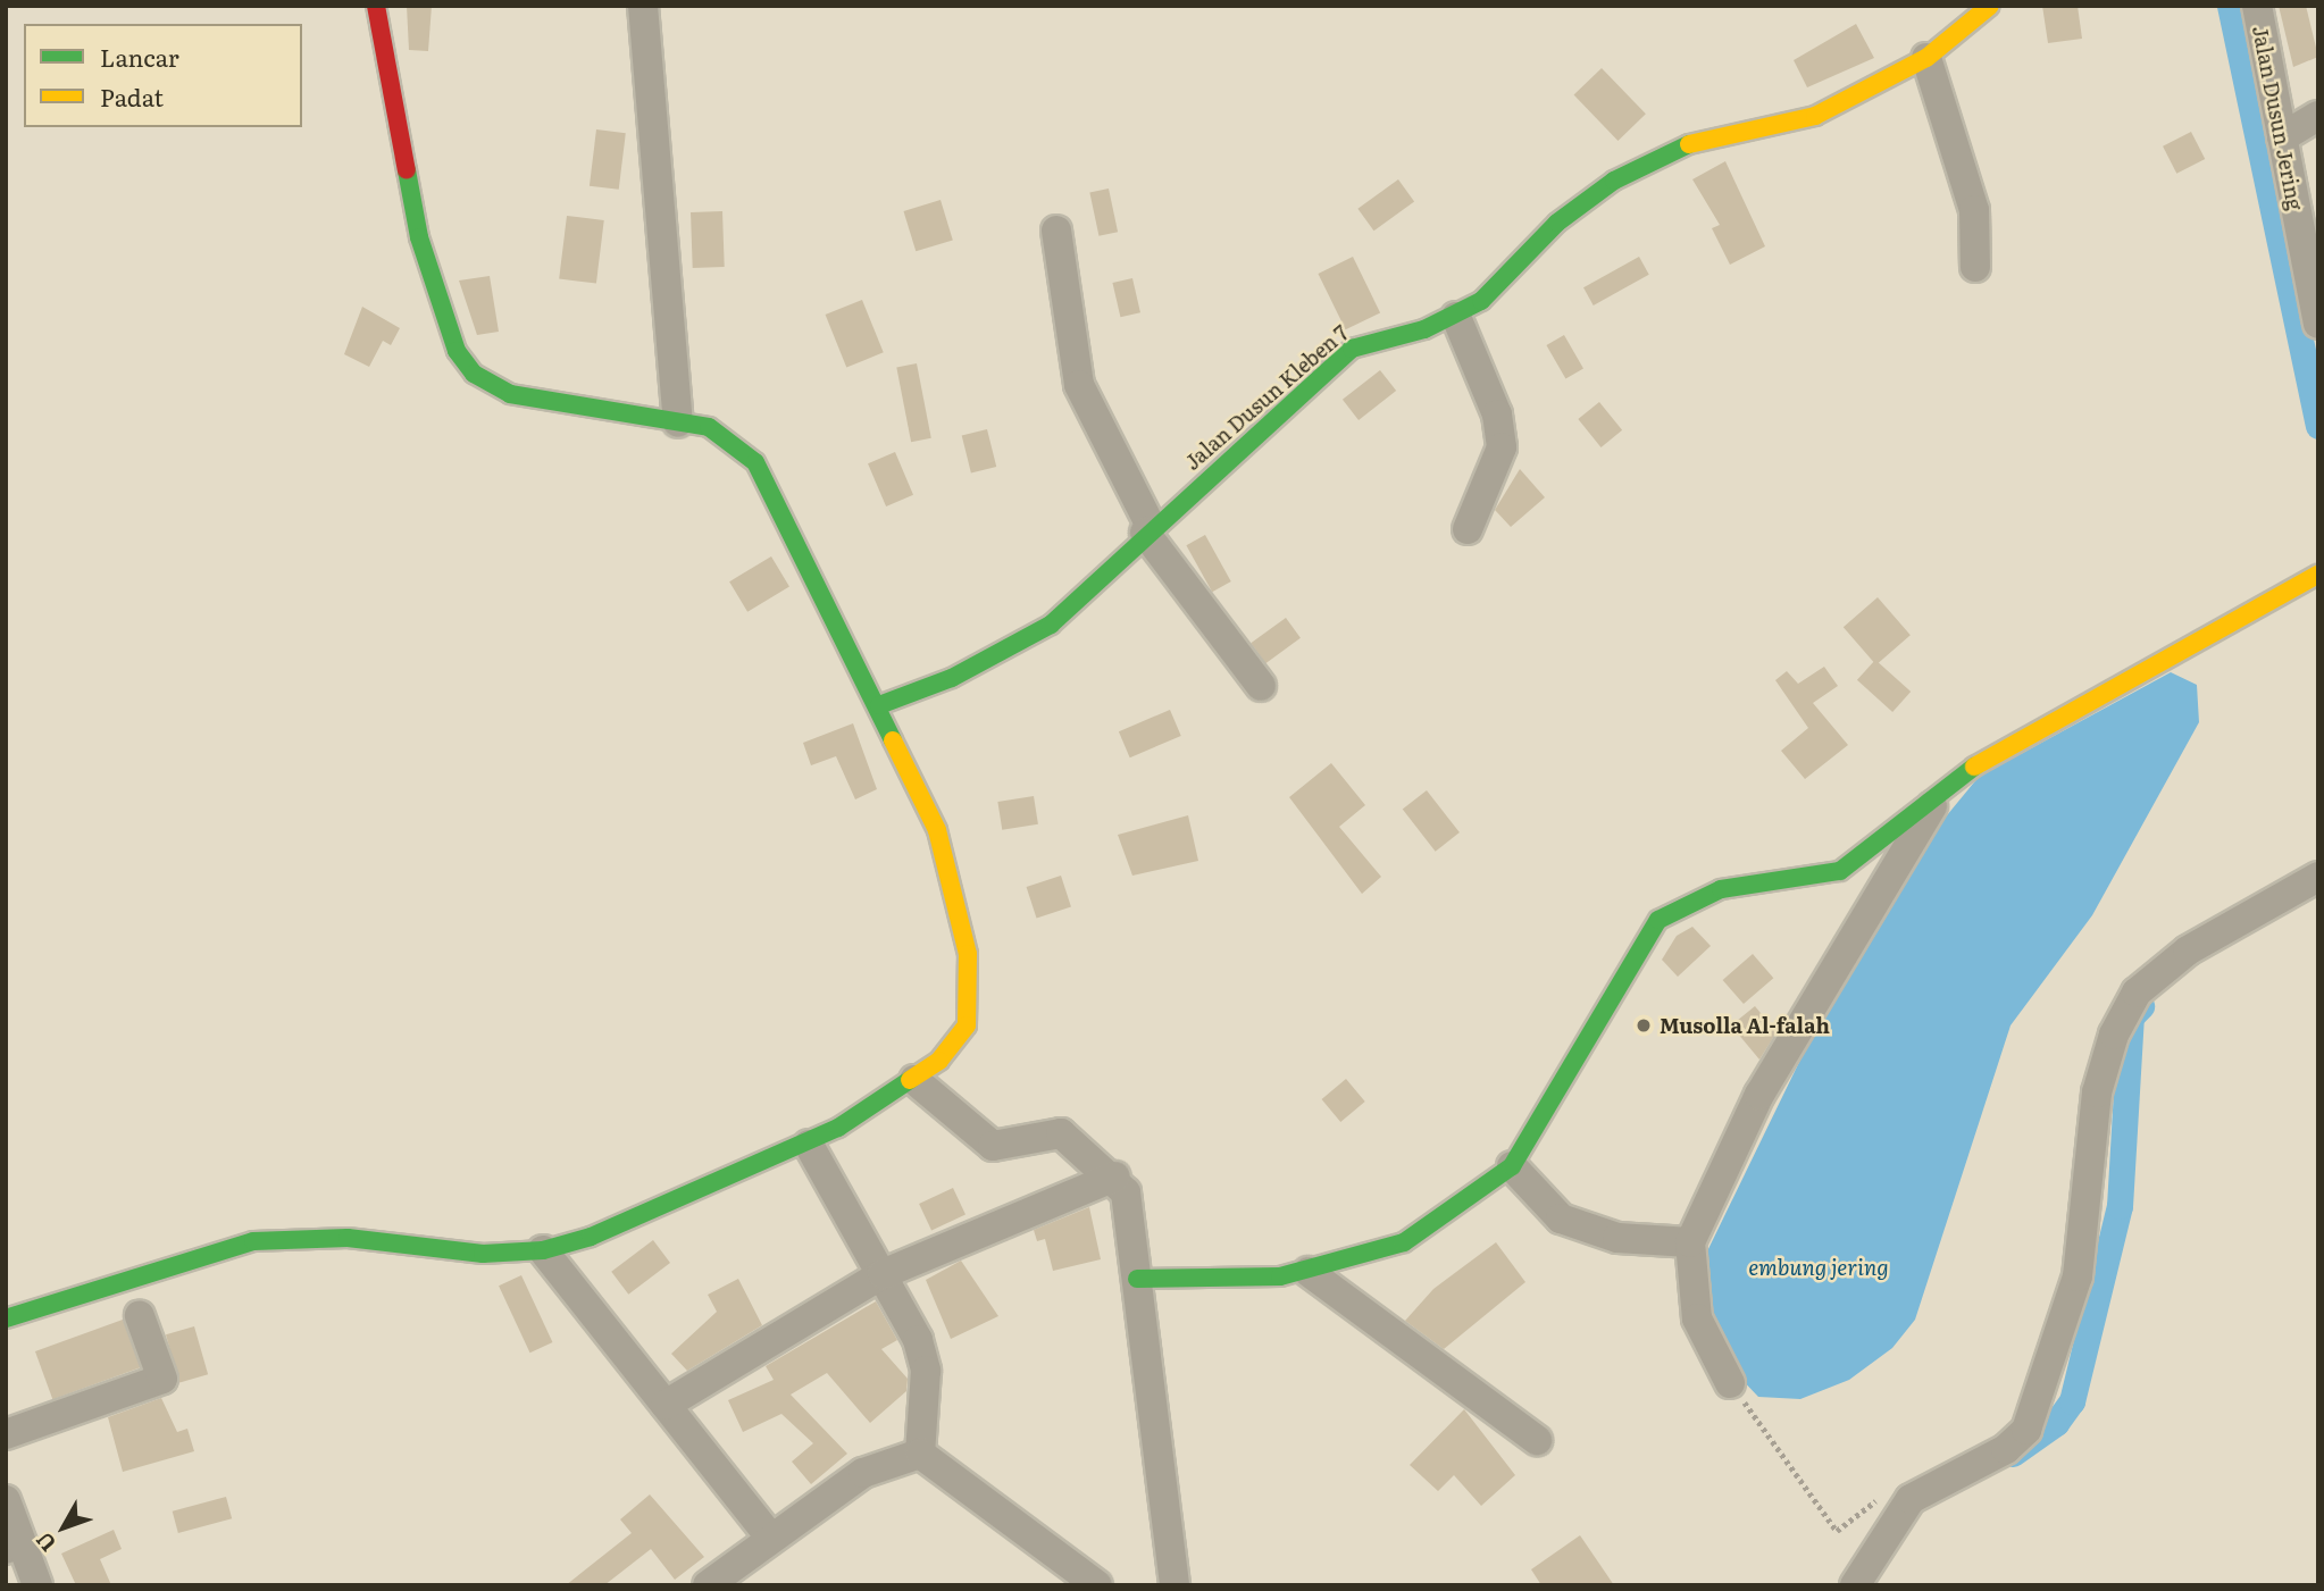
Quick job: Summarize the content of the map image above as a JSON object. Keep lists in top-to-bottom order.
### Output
{
  "streets": {
    "street": ["Jalan Dusun Jering", "Jalan Dusun Kleben 7"]
  },
  "water": ["embung jering"],
  "places": ["Musolla Al-falah"],
  "legend": ["Lancar", "Padat"],
  "north": "bottom left"
}
